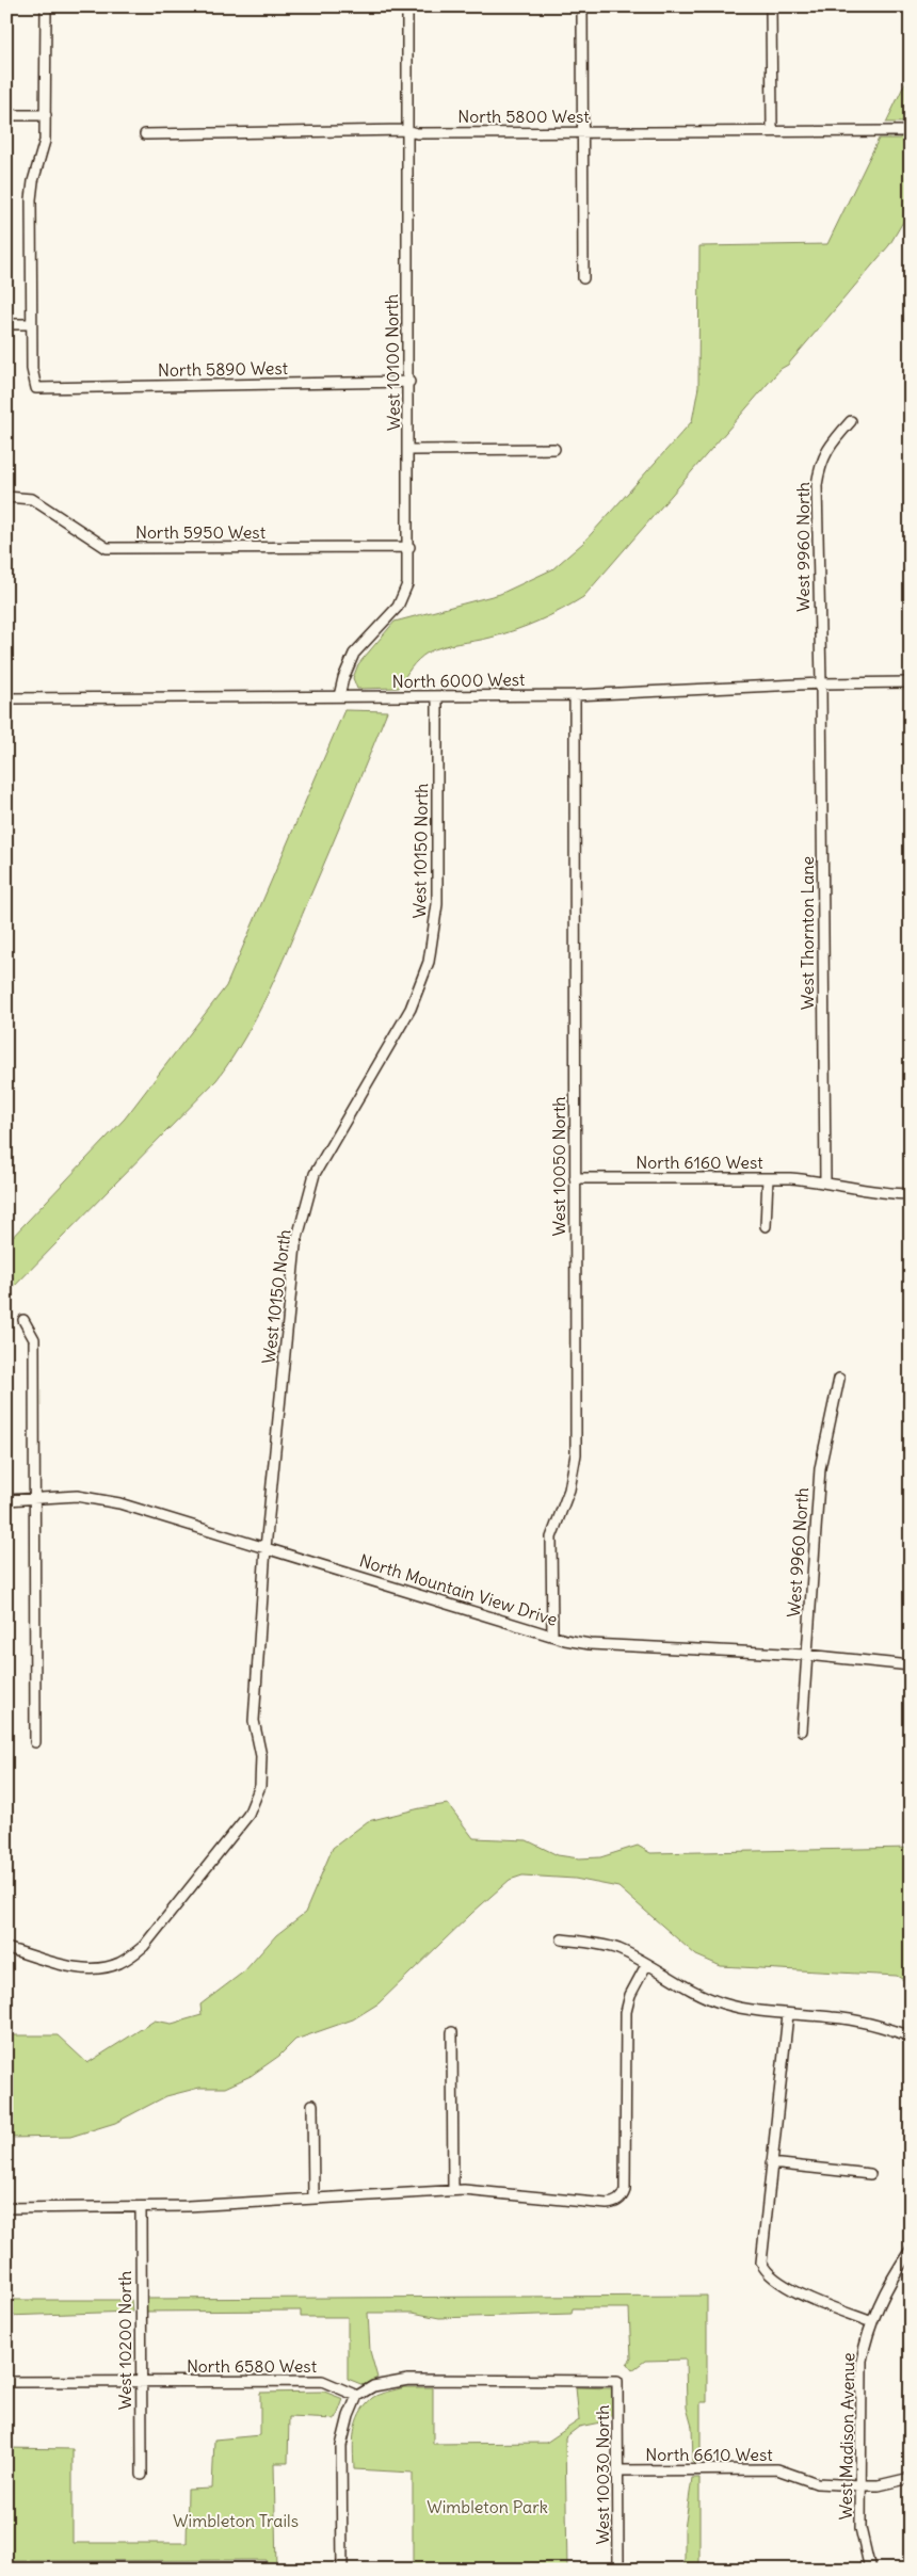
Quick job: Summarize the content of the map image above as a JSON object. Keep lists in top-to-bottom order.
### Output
{
  "streets": {
    "street": [
      "North 5800 West",
      "West 10100 North",
      "North 5890 West",
      "North 5950 West",
      "West 9960 North",
      "North 6000 West",
      "West 10150 North",
      "West Thornton Lane",
      "North 6160 West",
      "West 10050 North",
      "North Mountain View Drive",
      "West 10200 North",
      "North 6580 West",
      "West Madison Avenue",
      "North 6610 West",
      "West 10030 North"
    ]
  },
  "crossings": [
    ["North 5800 West", "West 10100 North"],
    ["West 10100 North", "North 5890 West"],
    ["West 10100 North", "North 5950 West"],
    ["West 10100 North", "North 6000 West"],
    ["West 9960 North", "North 6000 West"],
    ["West 9960 North", "West Thornton Lane"],
    ["West 9960 North", "North Mountain View Drive"],
    ["North 6000 West", "West 10150 North"],
    ["North 6000 West", "West Thornton Lane"],
    ["North 6000 West", "West 10050 North"],
    ["West 10150 North", "North Mountain View Drive"],
    ["West Thornton Lane", "North 6160 West"],
    ["North 6160 West", "West 10050 North"],
    ["West 10050 North", "North Mountain View Drive"],
    ["West 10200 North", "North 6580 West"],
    ["North 6580 West", "West 10030 North"],
    ["West Madison Avenue", "North 6610 West"],
    ["North 6610 West", "West 10030 North"]
  ],
  "parks": ["Wimbleton Park", "Wimbleton Trails"]
}
